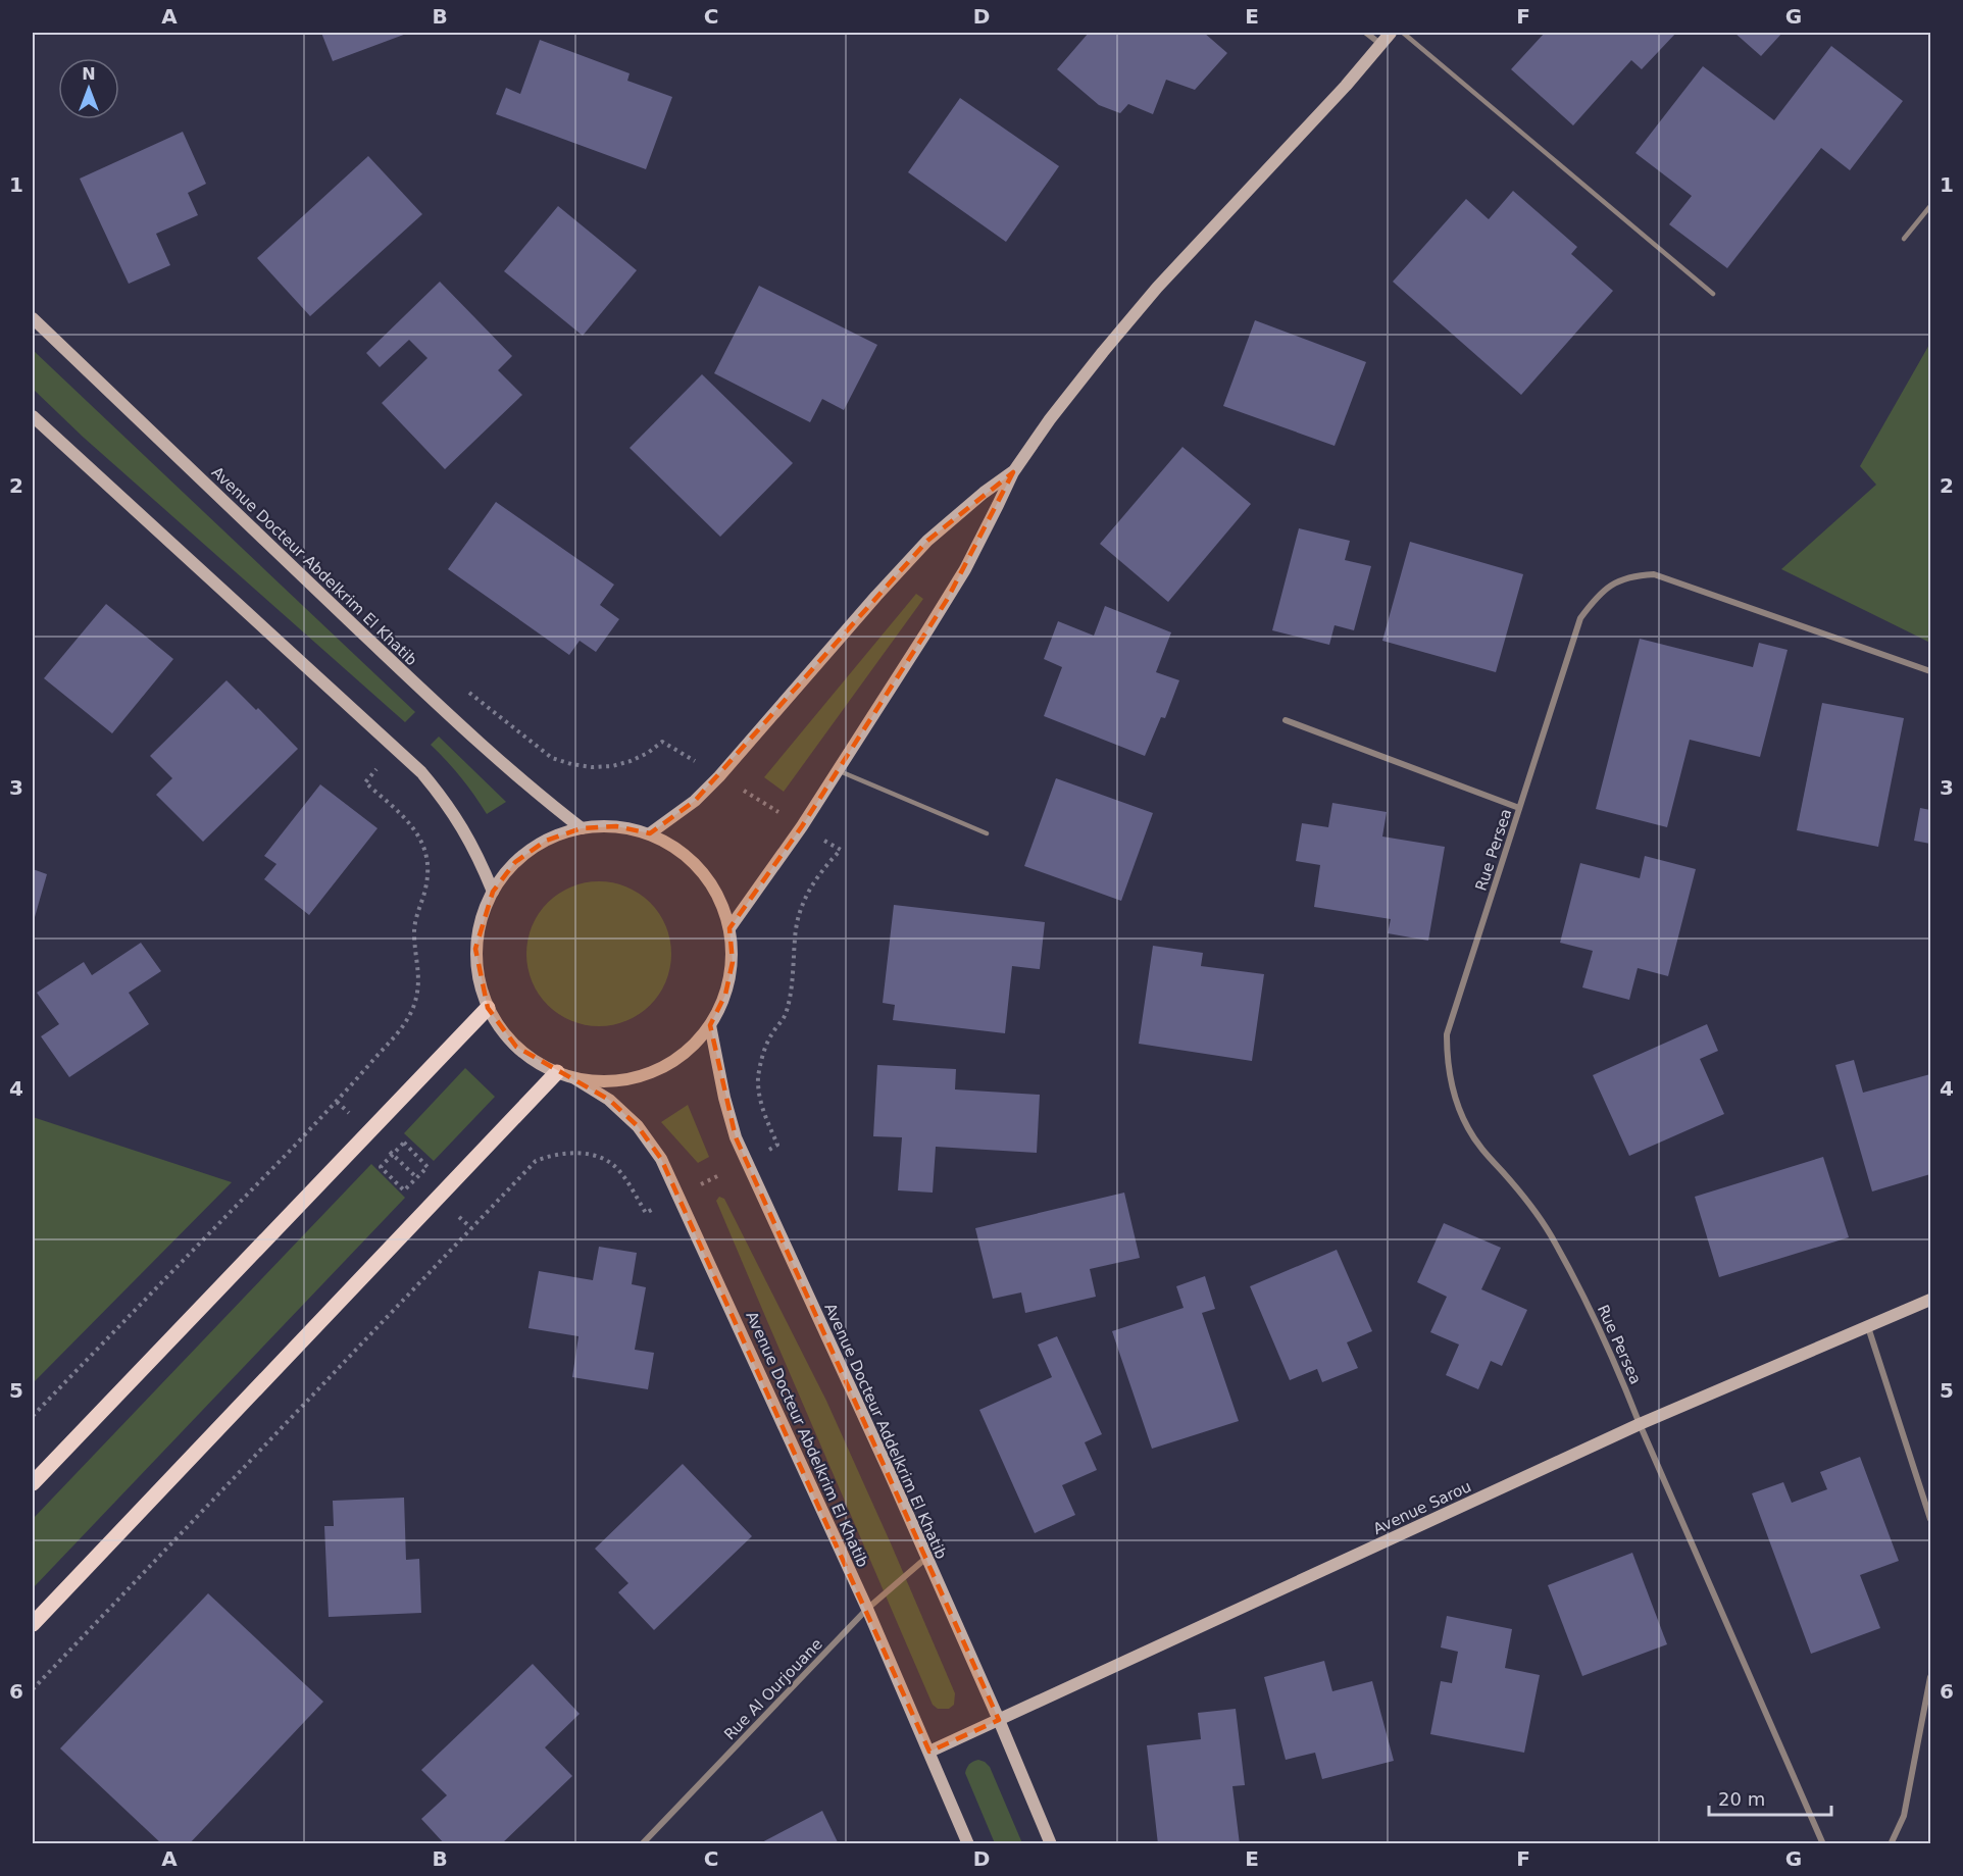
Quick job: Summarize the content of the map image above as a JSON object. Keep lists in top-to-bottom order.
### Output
{
  "streets": {
    "main road": ["Avenue Docteur Abdelkrim El Khatib", "Avenue Docteur Addelkrim El Khatib", "Avenue Sarou"],
    "street": ["Rue Persea", "Rue Al Ourjouane"]
  },
  "crossings": [
    ["Avenue Docteur Abdelkrim El Khatib", "Avenue Sarou"],
    ["Avenue Docteur Abdelkrim El Khatib", "Rue Al Ourjouane"],
    ["Rue Persea", "Avenue Sarou"],
    ["Avenue Docteur Addelkrim El Khatib", "Avenue Sarou"],
    ["Avenue Docteur Addelkrim El Khatib", "Rue Al Ourjouane"]
  ],
  "scale_bar": "20 m",
  "north": "top",
  "grid": {
    "columns": [
      "A",
      "B",
      "C",
      "D",
      "E",
      "F",
      "G"
    ],
    "rows": [
      "1",
      "2",
      "3",
      "4",
      "5",
      "6"
    ]
  }
}
